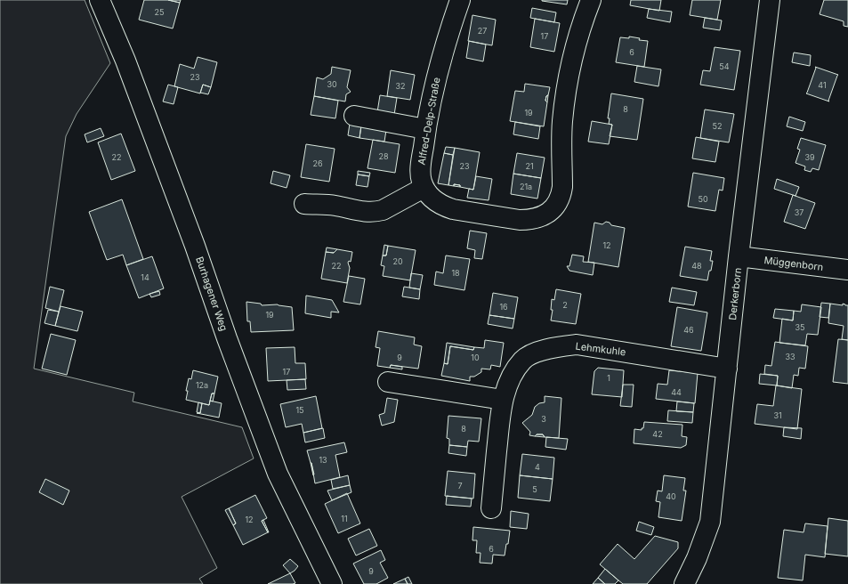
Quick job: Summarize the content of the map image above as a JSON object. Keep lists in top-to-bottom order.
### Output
{
  "streets": {
    "street": [
      "Alfred-Delp-Straße",
      "Müggenborn",
      "Burhagener Weg",
      "Derkerborn",
      "Lehmkuhle"
    ]
  },
  "crossings": [
    ["Müggenborn", "Derkerborn"],
    ["Derkerborn", "Lehmkuhle"]
  ],
  "house_numbers": [
    "25",
    "27",
    "17",
    "6",
    "54",
    "23",
    "30",
    "41",
    "32",
    "8",
    "19",
    "52",
    "28",
    "22",
    "39",
    "26",
    "23",
    "21",
    "21a",
    "50",
    "37",
    "12",
    "20",
    "22",
    "48",
    "18",
    "14",
    "2",
    "16",
    "19",
    "35",
    "46",
    "33",
    "9",
    "10",
    "17",
    "1",
    "12a",
    "44",
    "15",
    "31",
    "3",
    "8",
    "42",
    "13",
    "4",
    "7",
    "5",
    "40",
    "11",
    "12",
    "6",
    "9"
  ]
}
